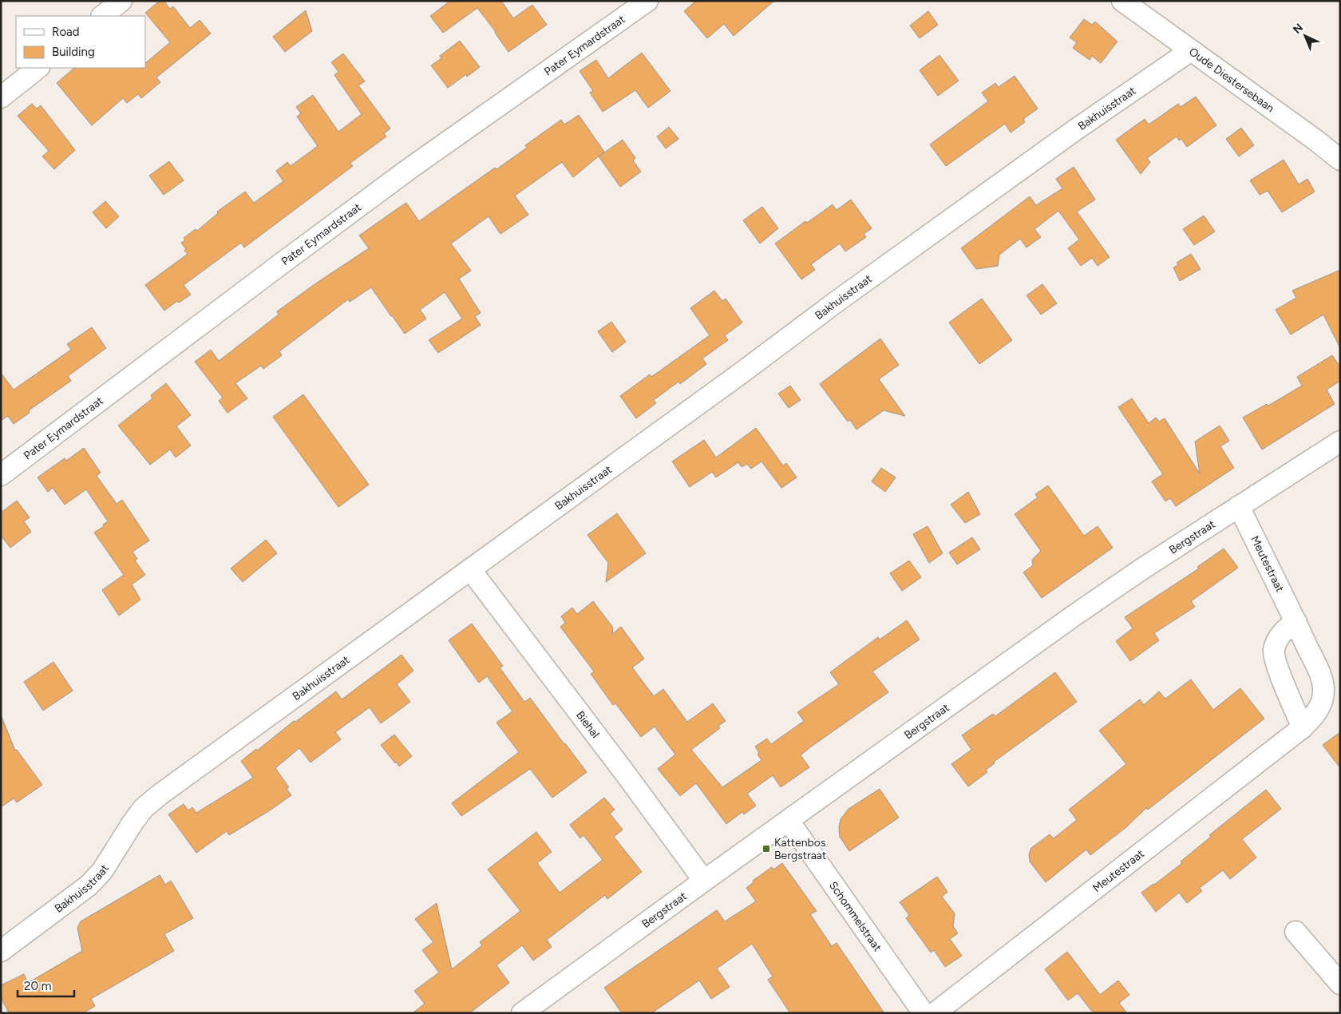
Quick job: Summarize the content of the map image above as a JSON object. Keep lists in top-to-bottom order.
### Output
{
  "streets": {
    "street": [
      "Pater Eymardstraat",
      "Oude Diestersebaan",
      "Bakhuisstraat",
      "Bergstraat",
      "Meutestraat",
      "Biehal",
      "Schommelstraat"
    ]
  },
  "crossings": [
    ["Oude Diestersebaan", "Bakhuisstraat"],
    ["Bakhuisstraat", "Biehal"],
    ["Bergstraat", "Meutestraat"],
    ["Bergstraat", "Biehal"],
    ["Bergstraat", "Schommelstraat"]
  ],
  "places": {
    "transit": ["Kattenbos Bergstraat"]
  },
  "legend": ["Road", "Building"],
  "scale_bar": "20 m",
  "north": "top left"
}
